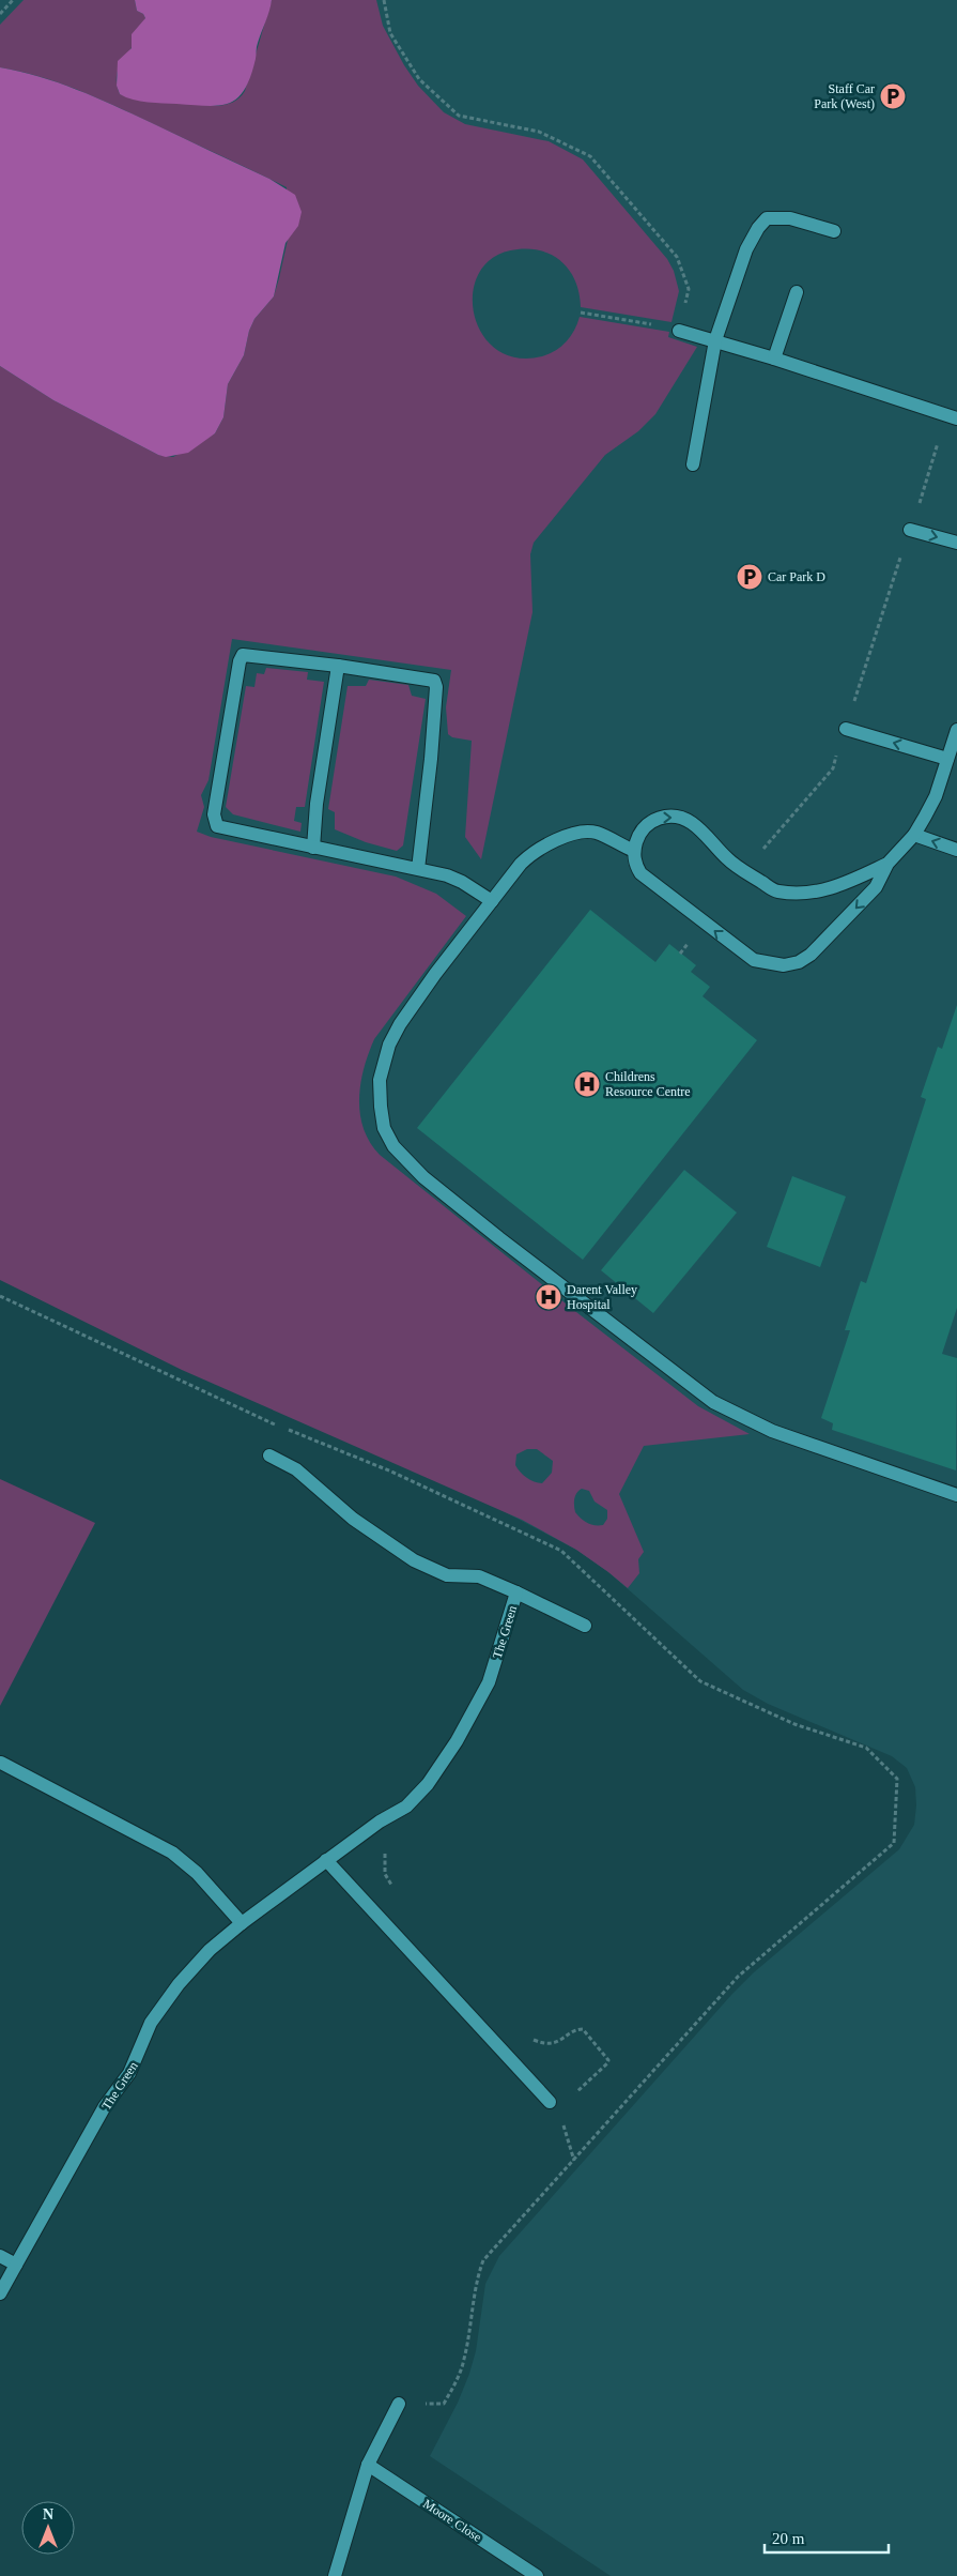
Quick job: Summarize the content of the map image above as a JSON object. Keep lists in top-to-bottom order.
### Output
{
  "streets": {
    "street": ["The Green", "Moore Close"]
  },
  "places": {
    "parking": ["Staff Car Park (West)", "Car Park D"],
    "hospital": ["Childrens Resource Centre", "Darent Valley Hospital"]
  },
  "scale_bar": "20 m",
  "north": "top"
}
